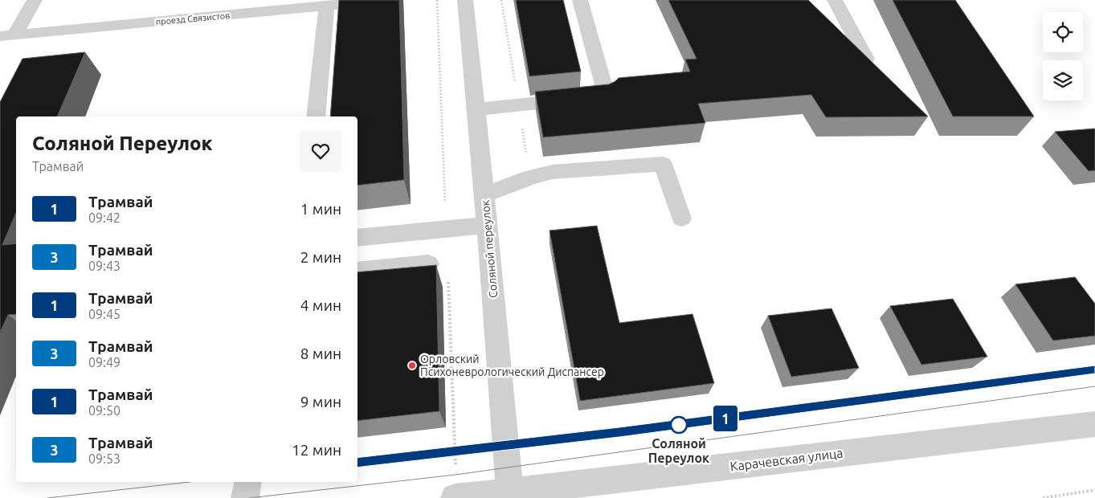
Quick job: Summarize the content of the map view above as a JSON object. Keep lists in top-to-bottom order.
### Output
{
  "streets": {
    "street": ["проезд Связистов", "Соляной переулок", "Карачевская улица"]
  },
  "crossings": [
    ["Соляной переулок", "Карачевская улица"]
  ],
  "places": ["Орловский Психоневрологический Диспансер", "Соляной Переулок"],
  "lines": ["tram line 1"],
  "page": {
    "on_map": "1",
    "heading": ["Соляной Переулок", "Трамвай"],
    "list": [
      {
        "mark": "1",
        "name": "Трамвай",
        "note": "09:42",
        "value": "1 мин"
      },
      {
        "mark": "3",
        "name": "Трамвай",
        "note": "09:43",
        "value": "2 мин"
      },
      {
        "mark": "1",
        "name": "Трамвай",
        "note": "09:45",
        "value": "4 мин"
      },
      {
        "mark": "3",
        "name": "Трамвай",
        "note": "09:49",
        "value": "8 мин"
      },
      {
        "mark": "1",
        "name": "Трамвай",
        "note": "09:50",
        "value": "9 мин"
      },
      {
        "mark": "3",
        "name": "Трамвай",
        "note": "09:53",
        "value": "12 мин"
      }
    ]
  }
}
